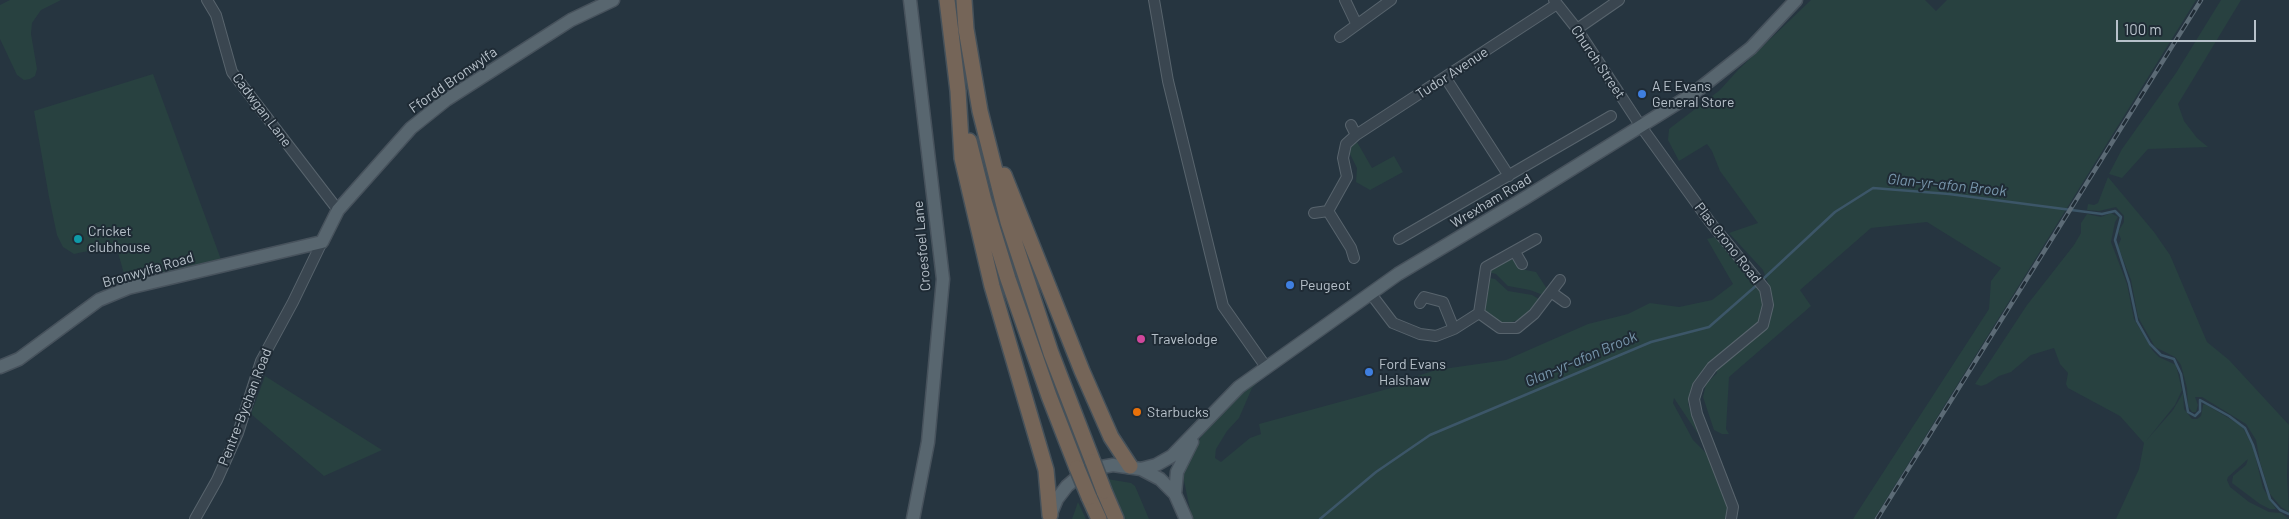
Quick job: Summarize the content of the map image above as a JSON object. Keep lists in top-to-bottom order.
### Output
{
  "streets": {
    "main road": [
      "Ffordd Bronwylfa",
      "Wrexham Road",
      "Croesfoel Lane",
      "Bronwylfa Road"
    ],
    "street": [
      "Church Street",
      "Tudor Avenue",
      "Cadwgan Lane",
      "Plas Grono Road",
      "Pentre-Bychan Road"
    ]
  },
  "crossings": [
    ["Church Street", "Tudor Avenue"],
    ["Church Street", "Wrexham Road"],
    ["Church Street", "Plas Grono Road"],
    ["Ffordd Bronwylfa", "Cadwgan Lane"],
    ["Ffordd Bronwylfa", "Bronwylfa Road"],
    ["Ffordd Bronwylfa", "Pentre-Bychan Road"],
    ["Wrexham Road", "Plas Grono Road"],
    ["Bronwylfa Road", "Pentre-Bychan Road"]
  ],
  "water": ["Glan-yr-afon Brook"],
  "places": [
    "A E Evans General Store",
    "Cricket clubhouse",
    "Peugeot",
    "Travelodge",
    "Ford Evans Halshaw",
    "Starbucks"
  ],
  "scale_bar": "100 m"
}
